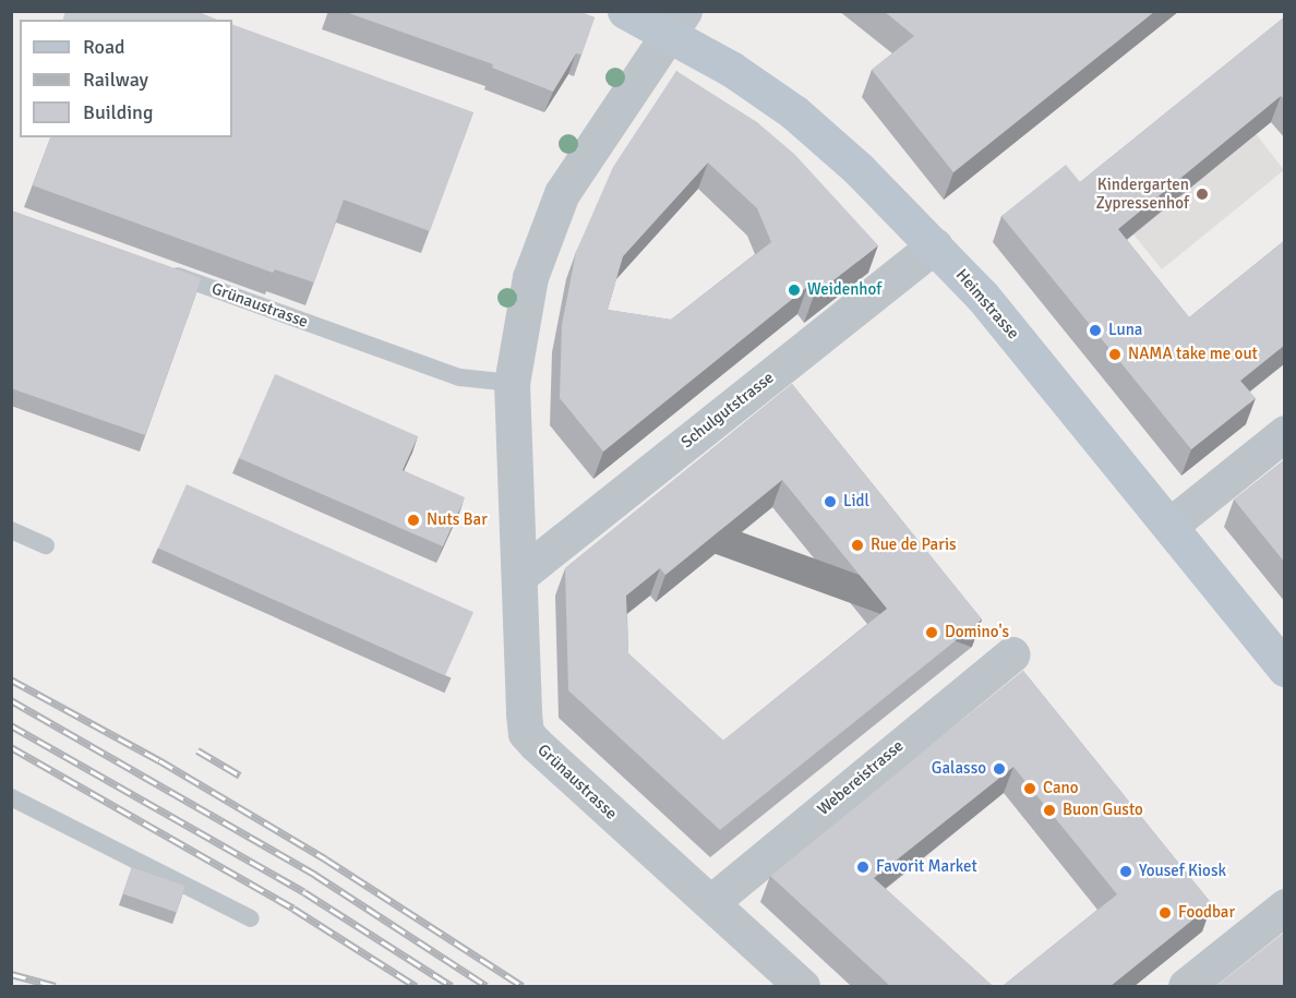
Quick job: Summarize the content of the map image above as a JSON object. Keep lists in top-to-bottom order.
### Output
{
  "streets": {
    "street": [
      "Heimstrasse",
      "Grünaustrasse",
      "Schulgutstrasse",
      "Webereistrasse"
    ]
  },
  "crossings": [
    ["Heimstrasse", "Grünaustrasse"],
    ["Heimstrasse", "Schulgutstrasse"],
    ["Grünaustrasse", "Schulgutstrasse"],
    ["Grünaustrasse", "Webereistrasse"]
  ],
  "places": [
    "Kindergarten Zypressenhof",
    "Weidenhof",
    "Luna",
    "NAMA take me out",
    "Lidl",
    "Nuts Bar",
    "Rue de Paris",
    "Domino's",
    "Galasso",
    "Cano",
    "Buon Gusto",
    "Favorit Market",
    "Yousef Kiosk",
    "Foodbar"
  ],
  "legend": ["Road", "Railway", "Building"]
}
